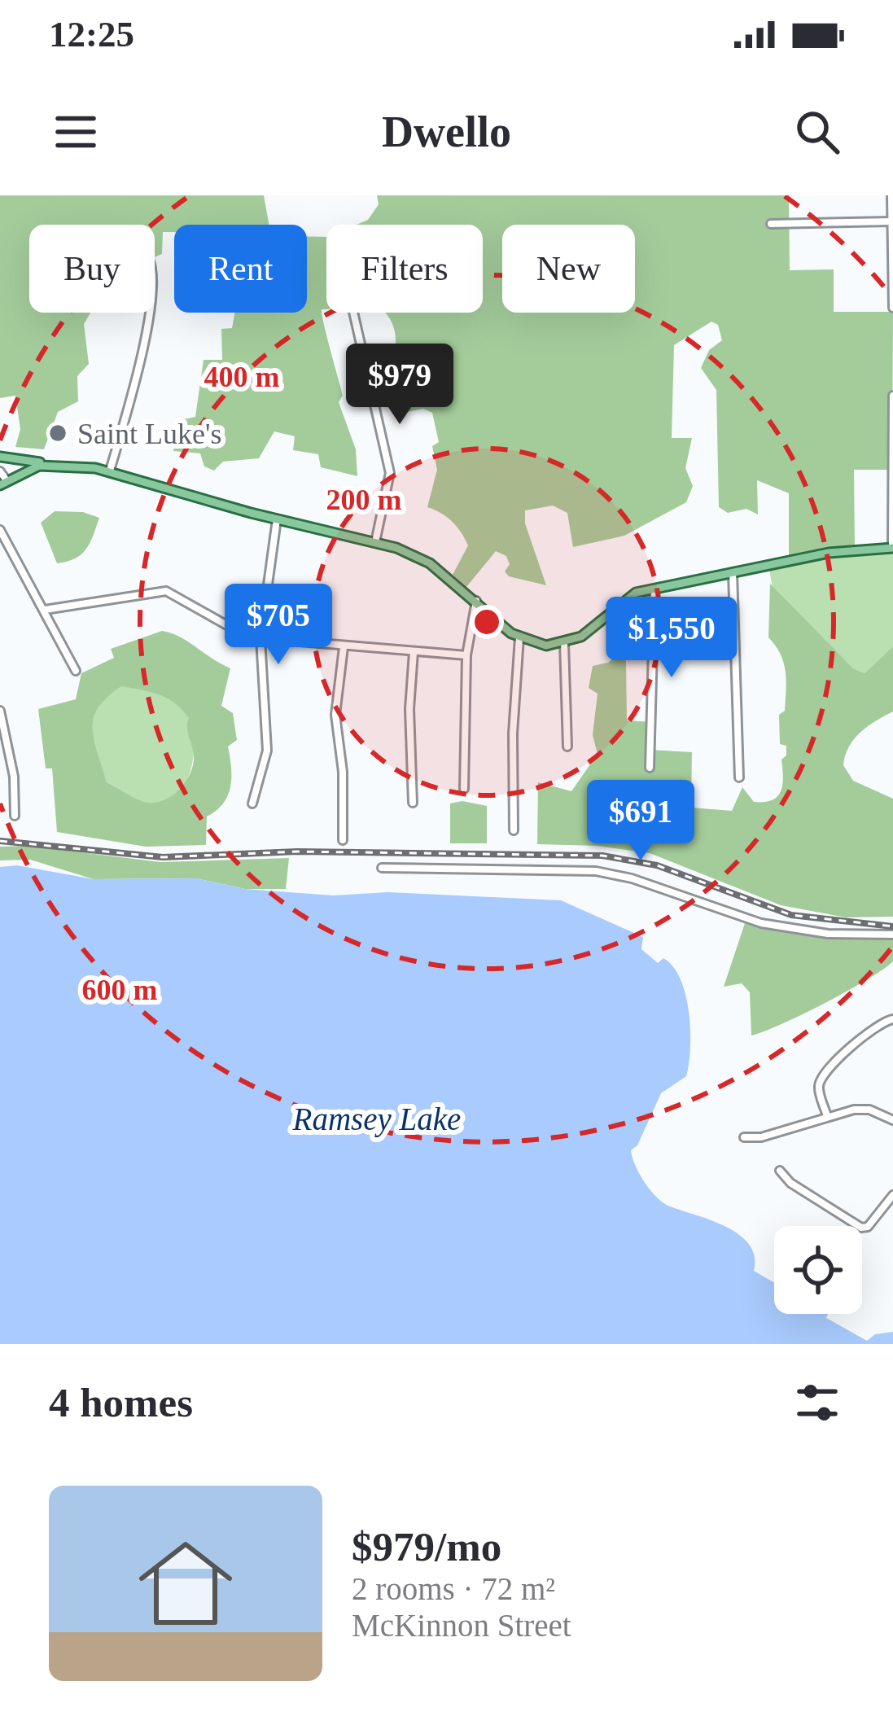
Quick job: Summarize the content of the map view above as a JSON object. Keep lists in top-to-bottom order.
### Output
{
  "water": ["Ramsey Lake"],
  "places": ["Saint Luke's"],
  "page": {
    "status": "12:25",
    "header": "Dwello",
    "chip": [
      "Buy",
      "Rent",
      "Filters",
      "New"
    ],
    "price": [
      "$979",
      "$705",
      "$1,550",
      "$691"
    ],
    "heading": "4 homes",
    "list": [
      {
        "name": "$979/mo",
        "note": "2 rooms · 72 m² · McKinnon Street"
      }
    ]
  },
  "rings": ["400 m", "200 m", "600 m"]
}
